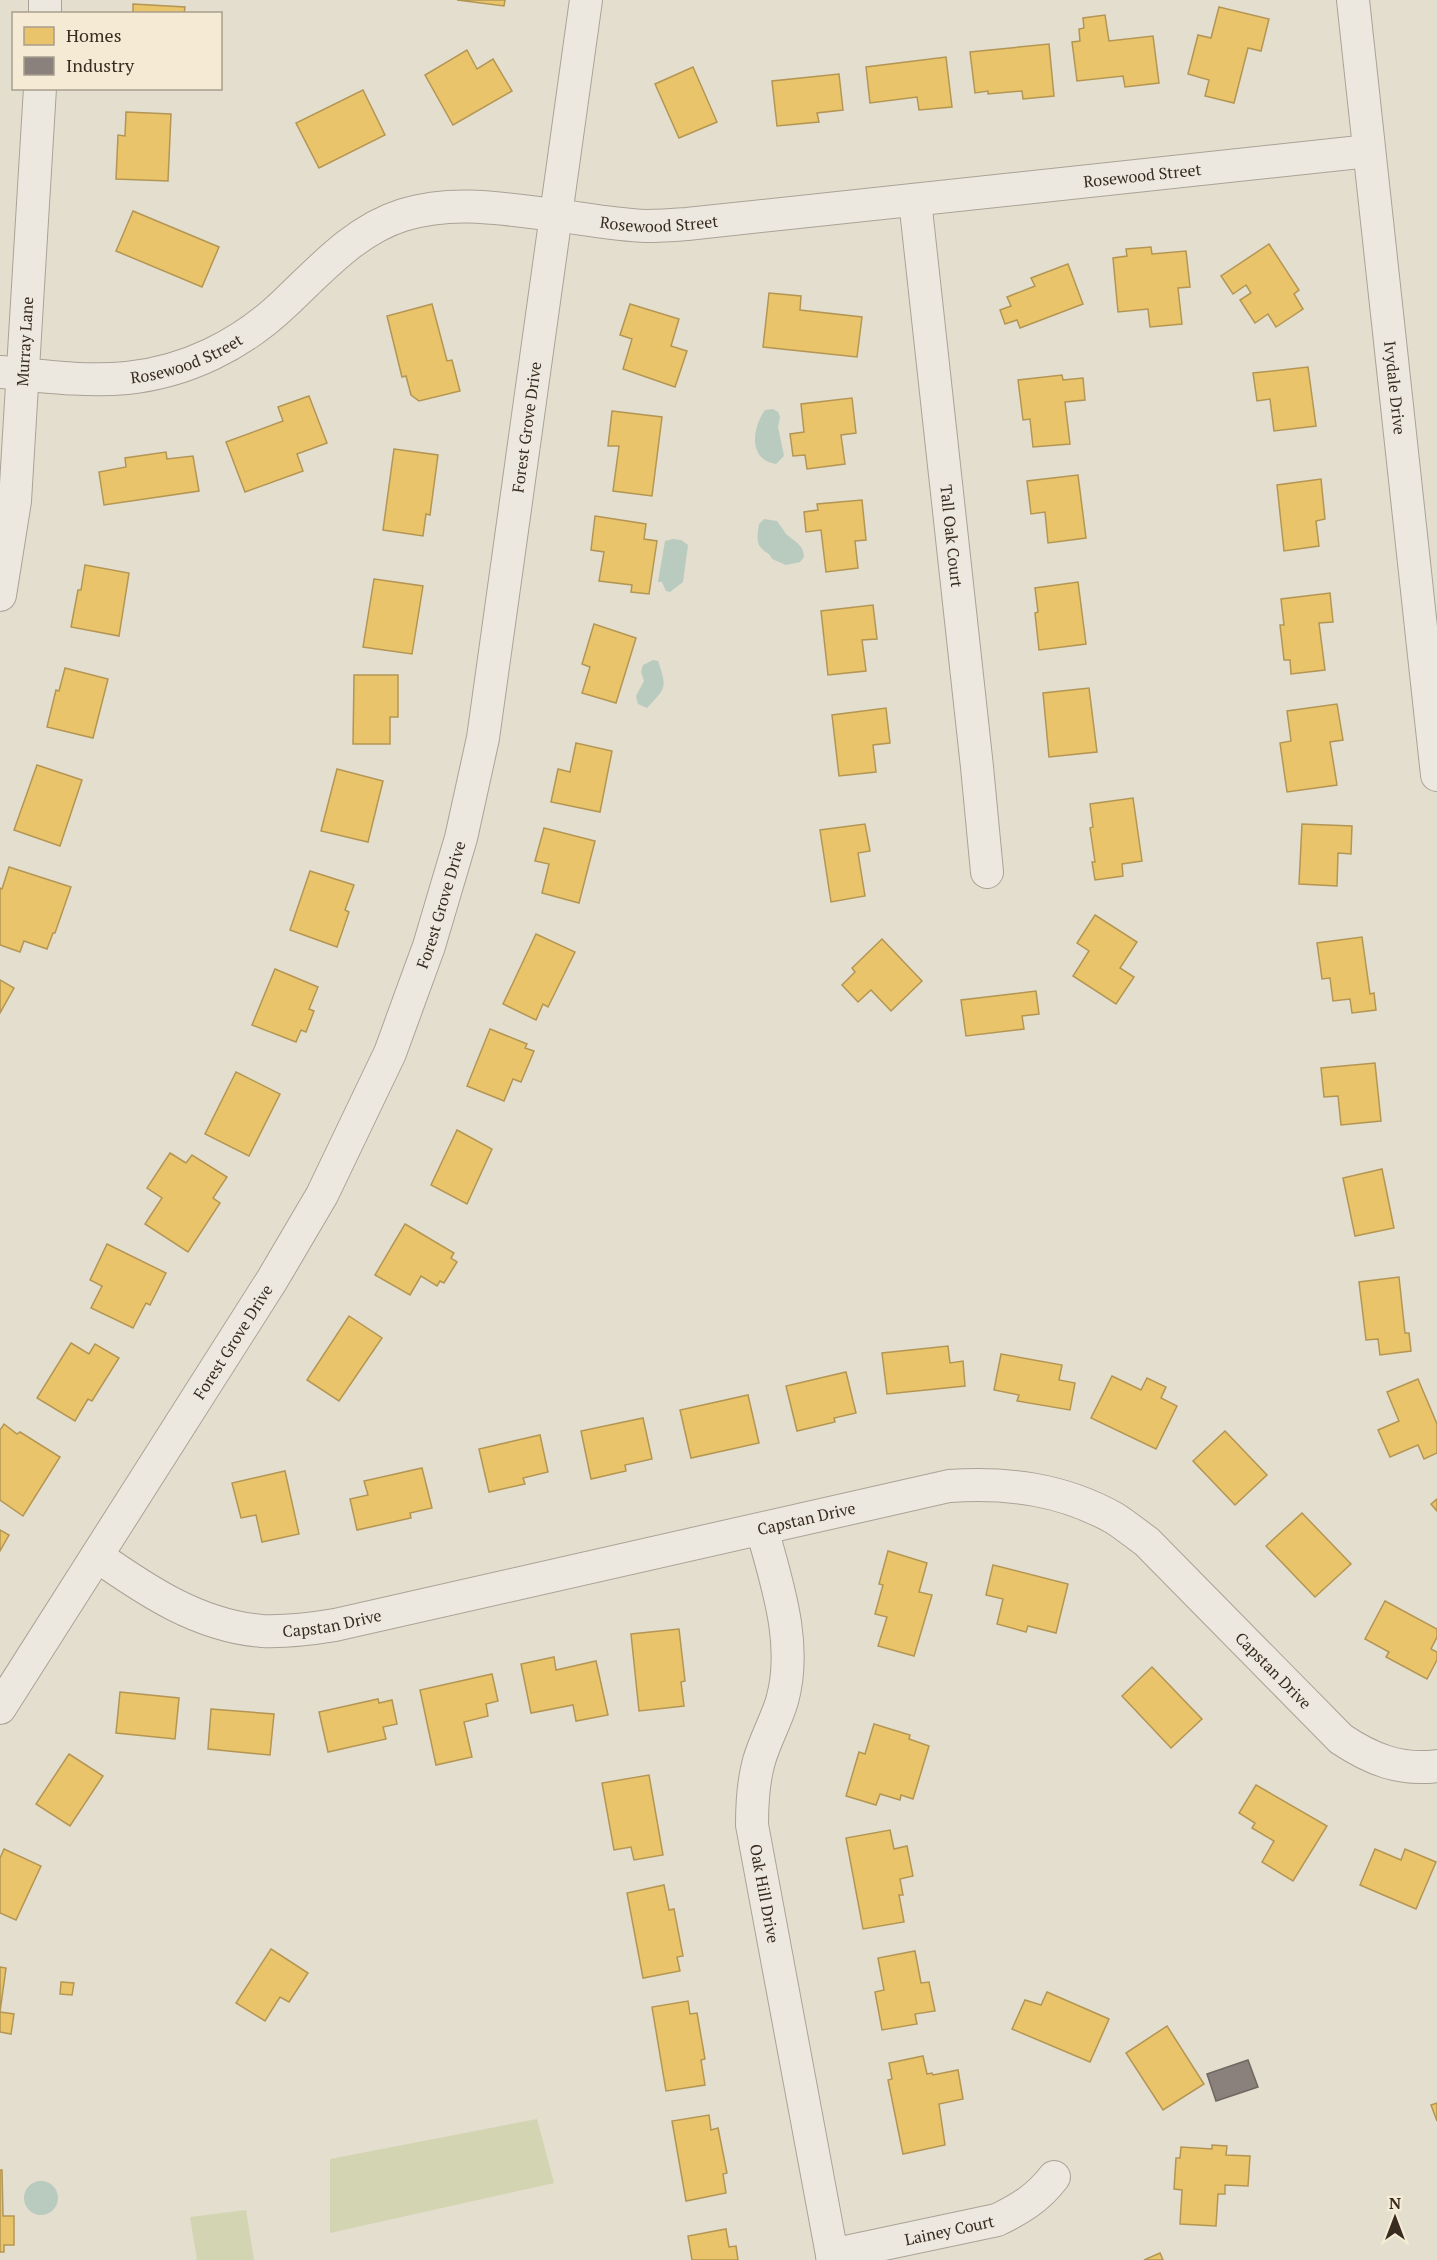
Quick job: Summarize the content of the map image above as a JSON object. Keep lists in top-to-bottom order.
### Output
{
  "streets": {
    "street": [
      "Rosewood Street",
      "Murray Lane",
      "Ivydale Drive",
      "Forest Grove Drive",
      "Tall Oak Court",
      "Capstan Drive",
      "Oak Hill Drive",
      "Lainey Court"
    ]
  },
  "crossings": [
    ["Rosewood Street", "Murray Lane"],
    ["Rosewood Street", "Ivydale Drive"],
    ["Rosewood Street", "Forest Grove Drive"],
    ["Rosewood Street", "Tall Oak Court"],
    ["Forest Grove Drive", "Capstan Drive"],
    ["Capstan Drive", "Oak Hill Drive"],
    ["Oak Hill Drive", "Lainey Court"]
  ],
  "legend": ["Homes", "Industry"],
  "north": "top"
}
